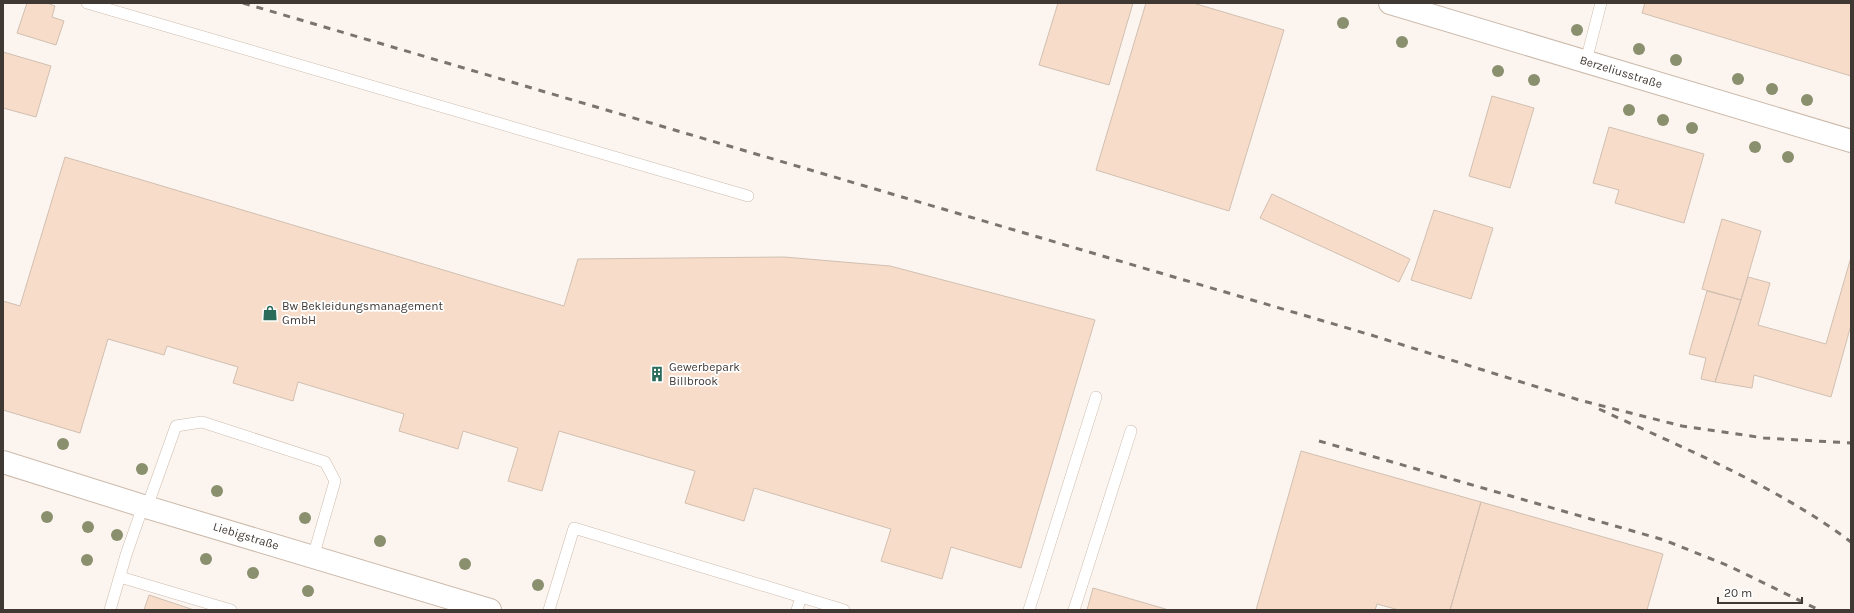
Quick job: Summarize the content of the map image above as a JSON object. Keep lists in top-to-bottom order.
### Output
{
  "streets": {
    "main road": ["Berzeliusstraße", "Liebigstraße"]
  },
  "places": {
    "shop": ["Bw Bekleidungsmanagement GmbH"],
    "building": ["Gewerbepark Billbrook"]
  },
  "scale_bar": "20 m"
}
